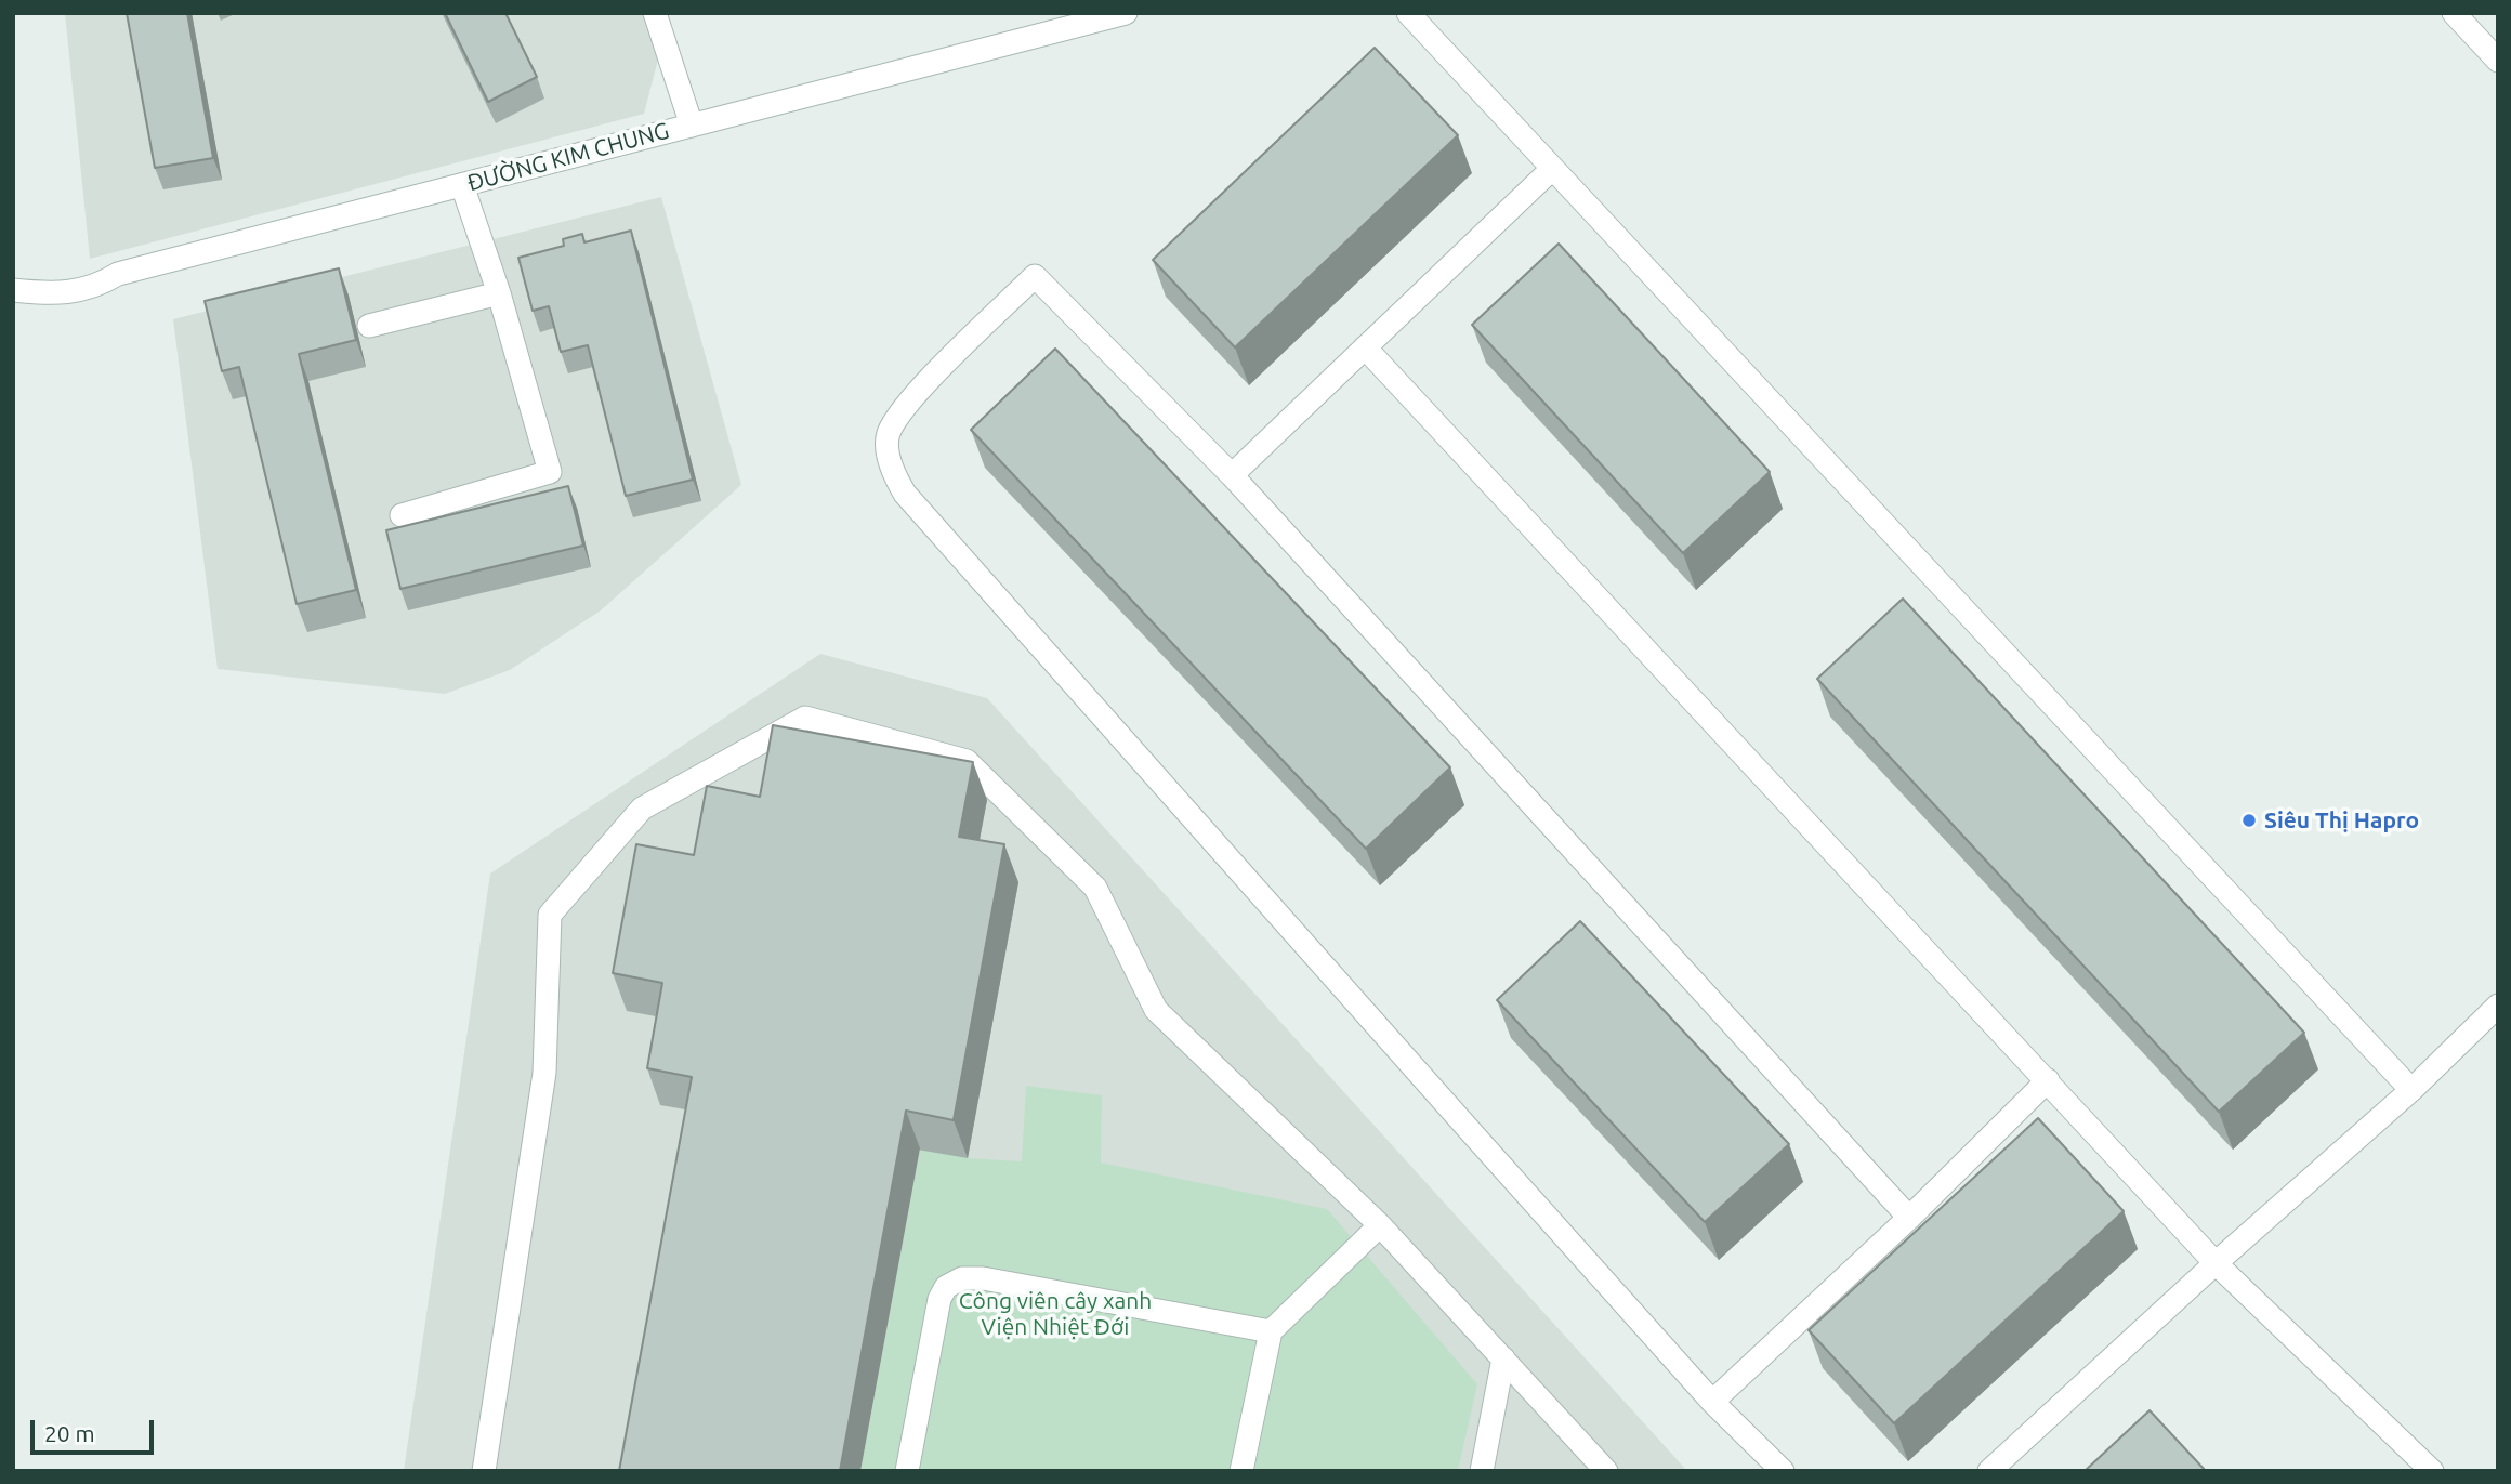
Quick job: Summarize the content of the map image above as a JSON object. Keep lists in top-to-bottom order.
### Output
{
  "streets": {
    "street": ["ĐƯỜNG KIM CHUNG"]
  },
  "parks": ["Công viên cây xanh Viện Nhiệt Đới"],
  "places": ["Siêu Thị Hapro"],
  "scale_bar": "20 m"
}
